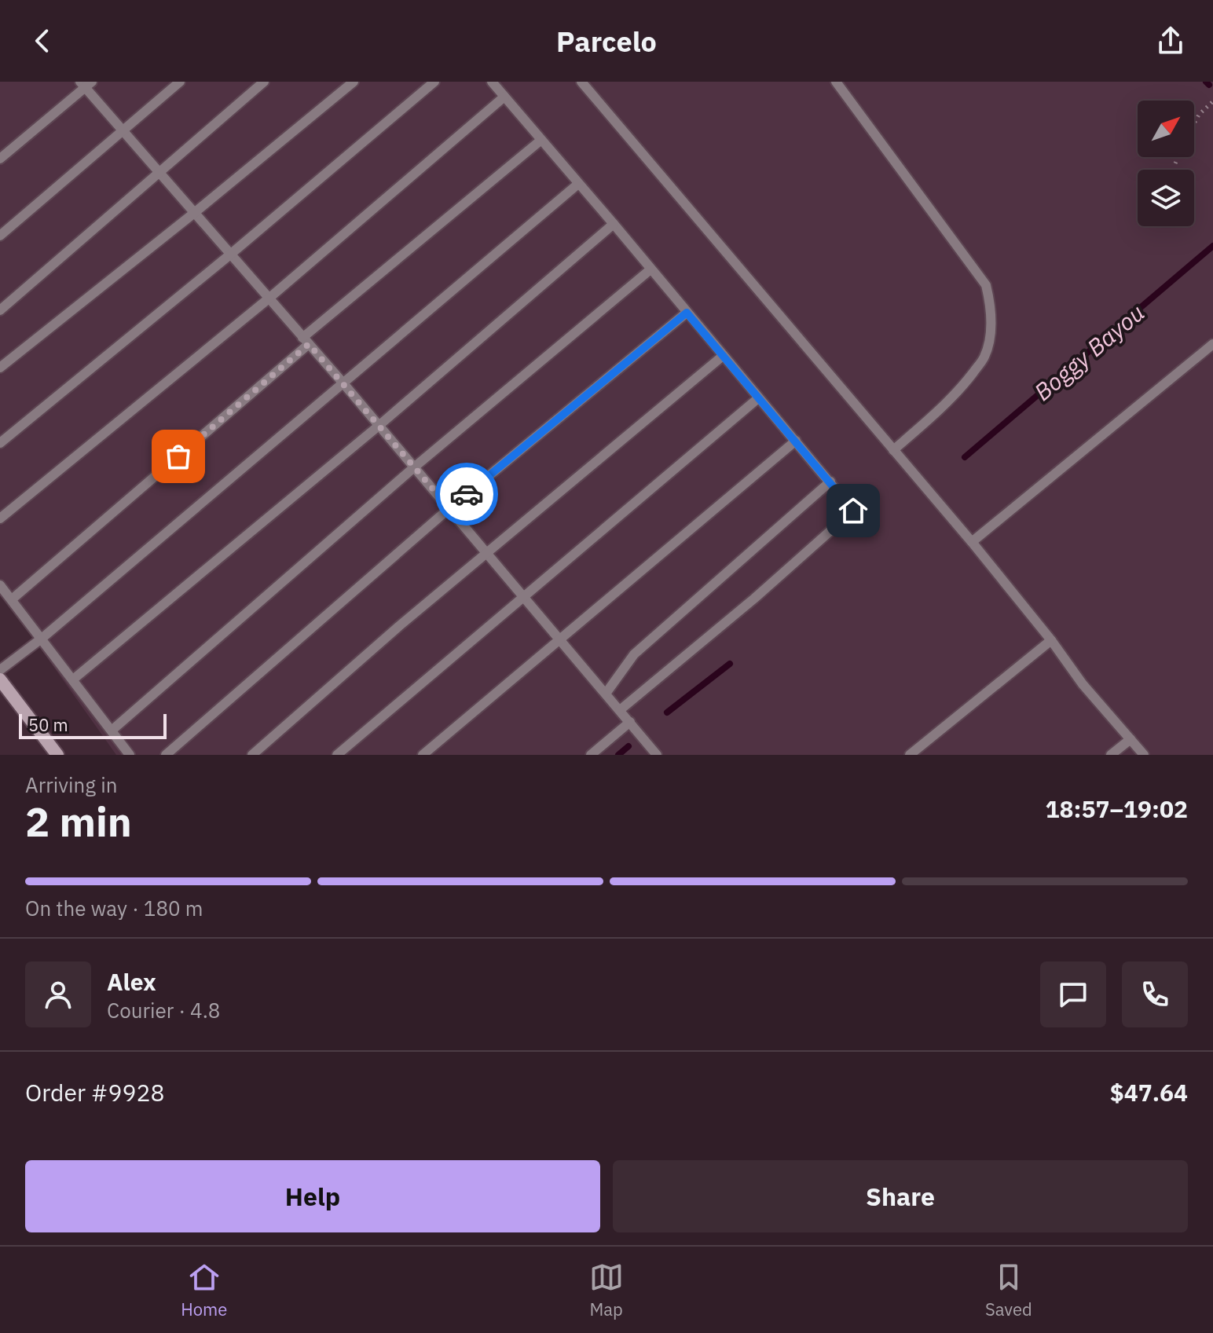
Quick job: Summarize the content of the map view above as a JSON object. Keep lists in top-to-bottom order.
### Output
{
  "water": ["Boggy Bayou"],
  "scale_bar": "50 m",
  "north": "top right",
  "page": {
    "header": "Parcelo",
    "scale": "50 m",
    "heading": ["2 min", "Arriving in", "18:57–19:02"],
    "panel": [
      "Alex",
      "Courier · 4.8",
      "Order #9928",
      "$47.64"
    ],
    "bar": "On the way · 180 m",
    "buttons": ["Help", "Share"],
    "tabs": ["Home", "Map", "Saved"]
  }
}
